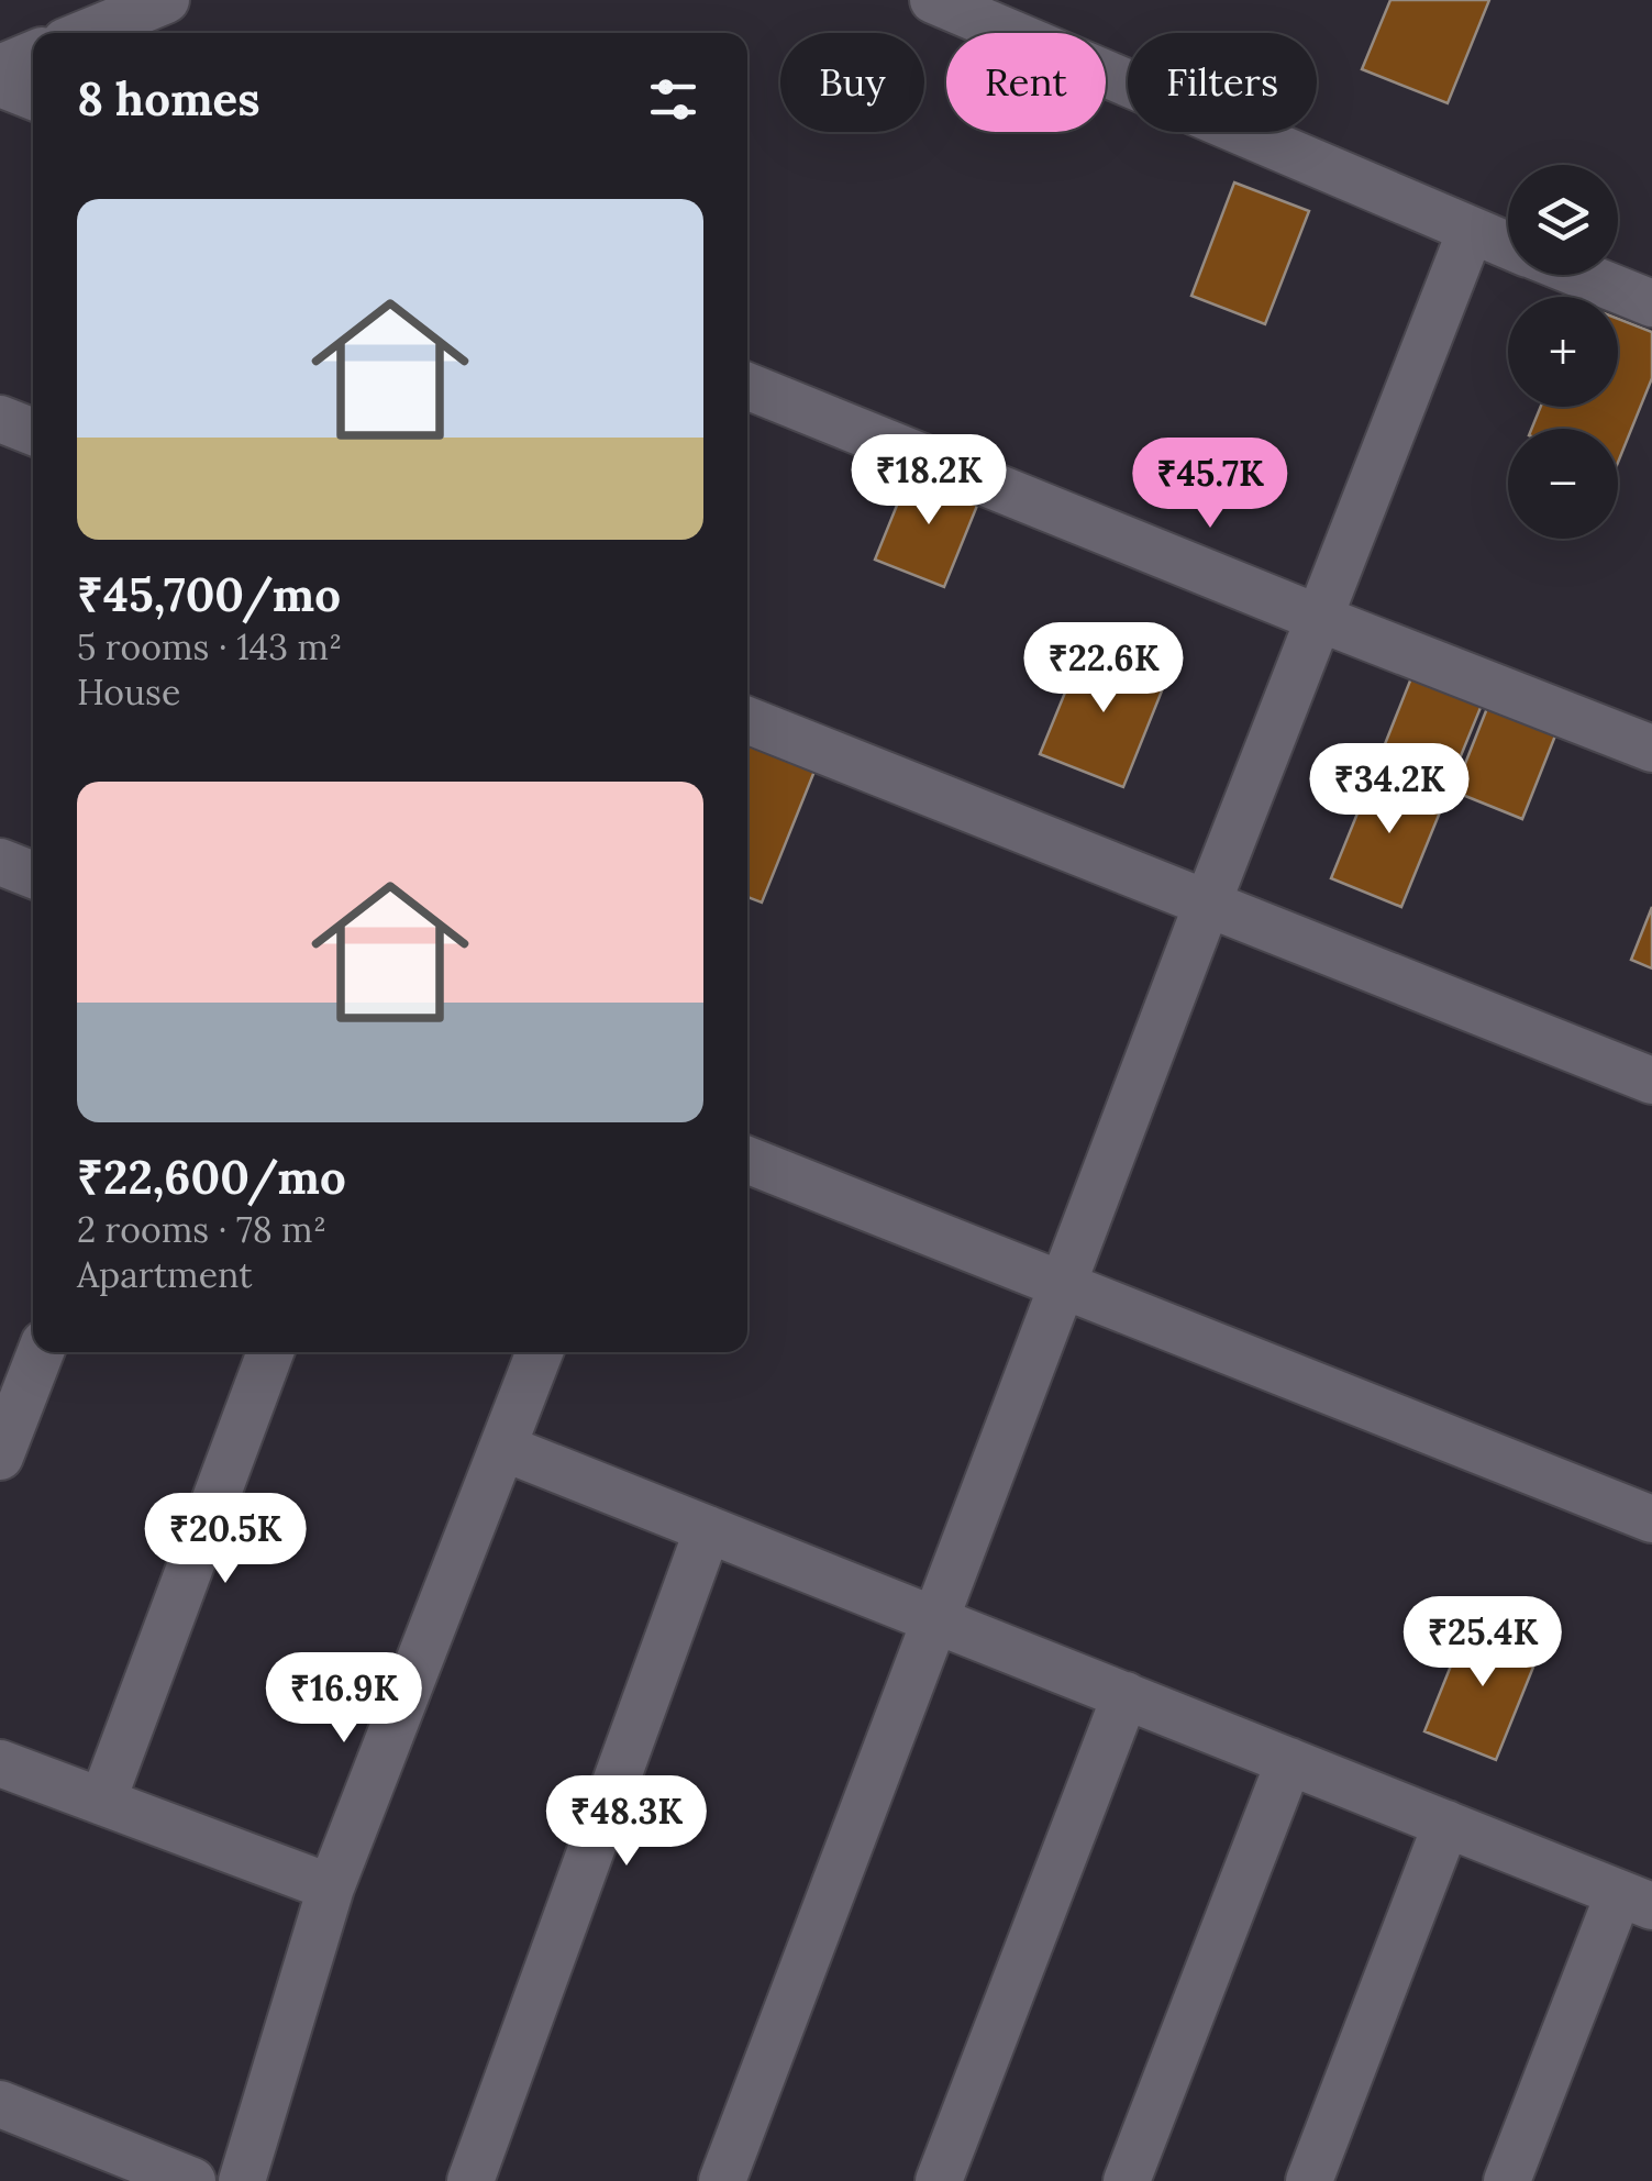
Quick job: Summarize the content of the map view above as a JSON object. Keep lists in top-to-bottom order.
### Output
{
  "page": {
    "chip": ["Buy", "Rent", "Filters"],
    "heading": "8 homes",
    "map_buttons": ["+", "−"],
    "list": [
      {
        "name": "₹45,700/mo",
        "note": "5 rooms · 143 m² · House"
      },
      {
        "name": "₹22,600/mo",
        "note": "2 rooms · 78 m² · Apartment"
      }
    ],
    "price": [
      "₹18.2K",
      "₹45.7K",
      "₹22.6K",
      "₹34.2K",
      "₹20.5K",
      "₹25.4K",
      "₹16.9K",
      "₹48.3K"
    ]
  }
}
